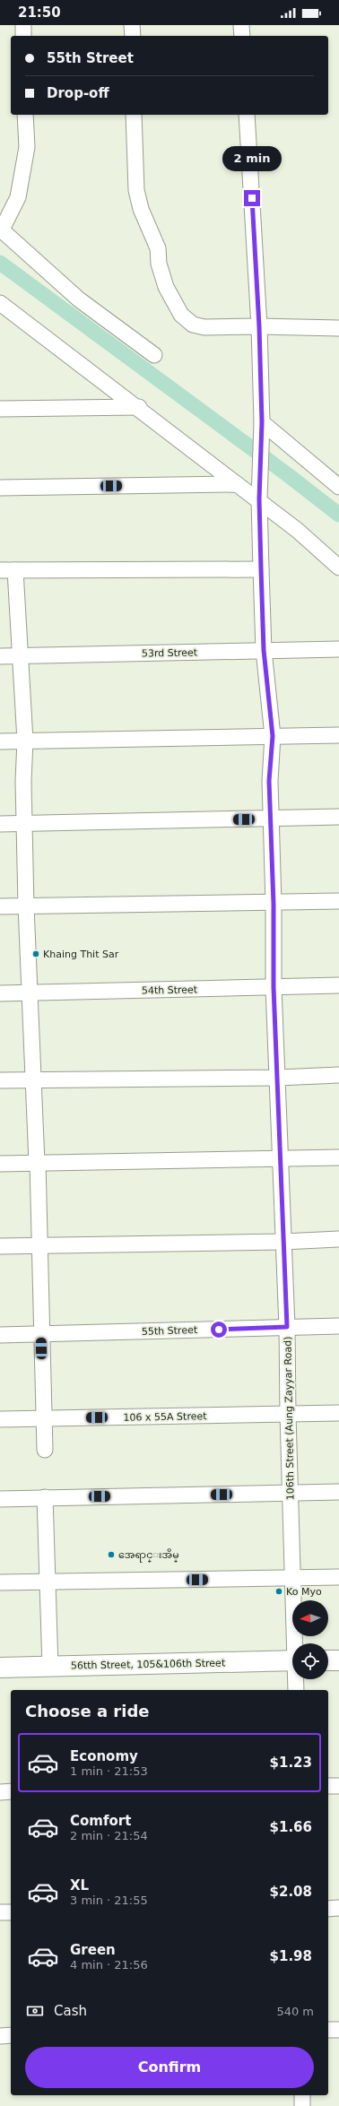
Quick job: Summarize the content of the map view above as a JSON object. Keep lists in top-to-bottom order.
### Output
{
  "streets": {
    "street": [
      "53rd Street",
      "54th Street",
      "55th Street",
      "106 x 55A Street",
      "106th Street (Aung Zayyar Road)",
      "56tth Street, 105&106th Street"
    ]
  },
  "crossings": [
    ["53rd Street", "106th Street (Aung Zayyar Road)"],
    ["54th Street", "106th Street (Aung Zayyar Road)"],
    ["55th Street", "106th Street (Aung Zayyar Road)"],
    ["106 x 55A Street", "106th Street (Aung Zayyar Road)"]
  ],
  "places": ["Khaing Thit Sar", "အေရာင္းအိမ္", "Ko Myo"],
  "north": "left",
  "page": {
    "status": "21:50",
    "banner": ["55th Street", "Drop-off"],
    "bubble": "2 min",
    "heading": "Choose a ride",
    "list": [
      {
        "name": "Economy",
        "note": "1 min · 21:53",
        "value": "$1.23"
      },
      {
        "name": "Comfort",
        "note": "2 min · 21:54",
        "value": "$1.66"
      },
      {
        "name": "XL",
        "note": "3 min · 21:55",
        "value": "$2.08"
      },
      {
        "name": "Green",
        "note": "4 min · 21:56",
        "value": "$1.98"
      }
    ],
    "pay": ["Cash", "540 m"],
    "buttons": "Confirm"
  }
}
